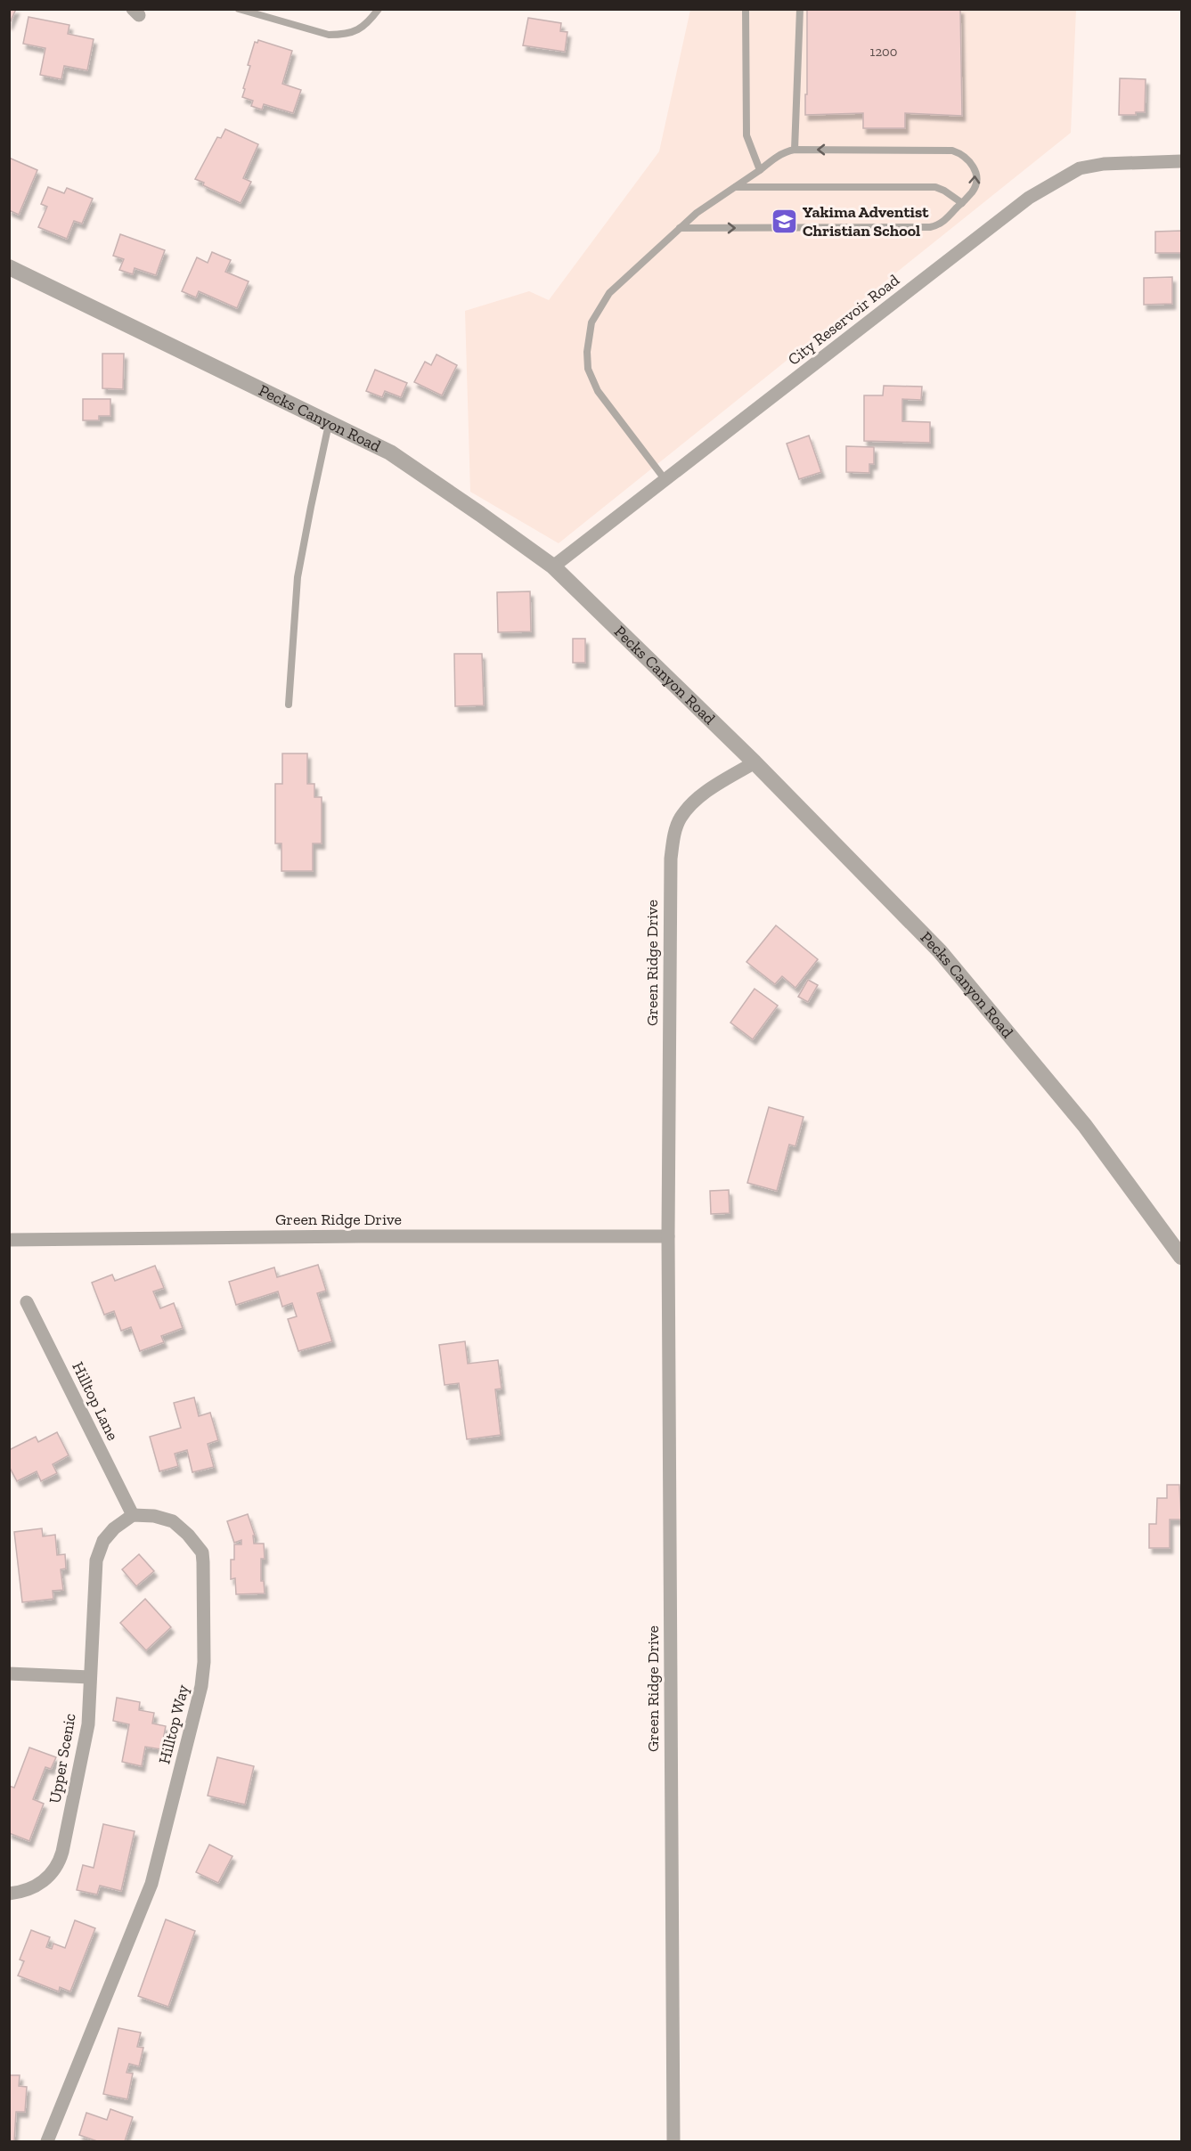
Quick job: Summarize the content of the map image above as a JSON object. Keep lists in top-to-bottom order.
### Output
{
  "streets": {
    "street": [
      "City Reservoir Road",
      "Pecks Canyon Road",
      "Green Ridge Drive",
      "Hilltop Lane",
      "Hilltop Way",
      "Upper Scenic"
    ]
  },
  "crossings": [
    ["City Reservoir Road", "Pecks Canyon Road"],
    ["Pecks Canyon Road", "Green Ridge Drive"],
    ["Hilltop Lane", "Hilltop Way"]
  ],
  "places": {
    "school or university": ["Yakima Adventist Christian School"]
  },
  "house_numbers": ["1200"]
}
